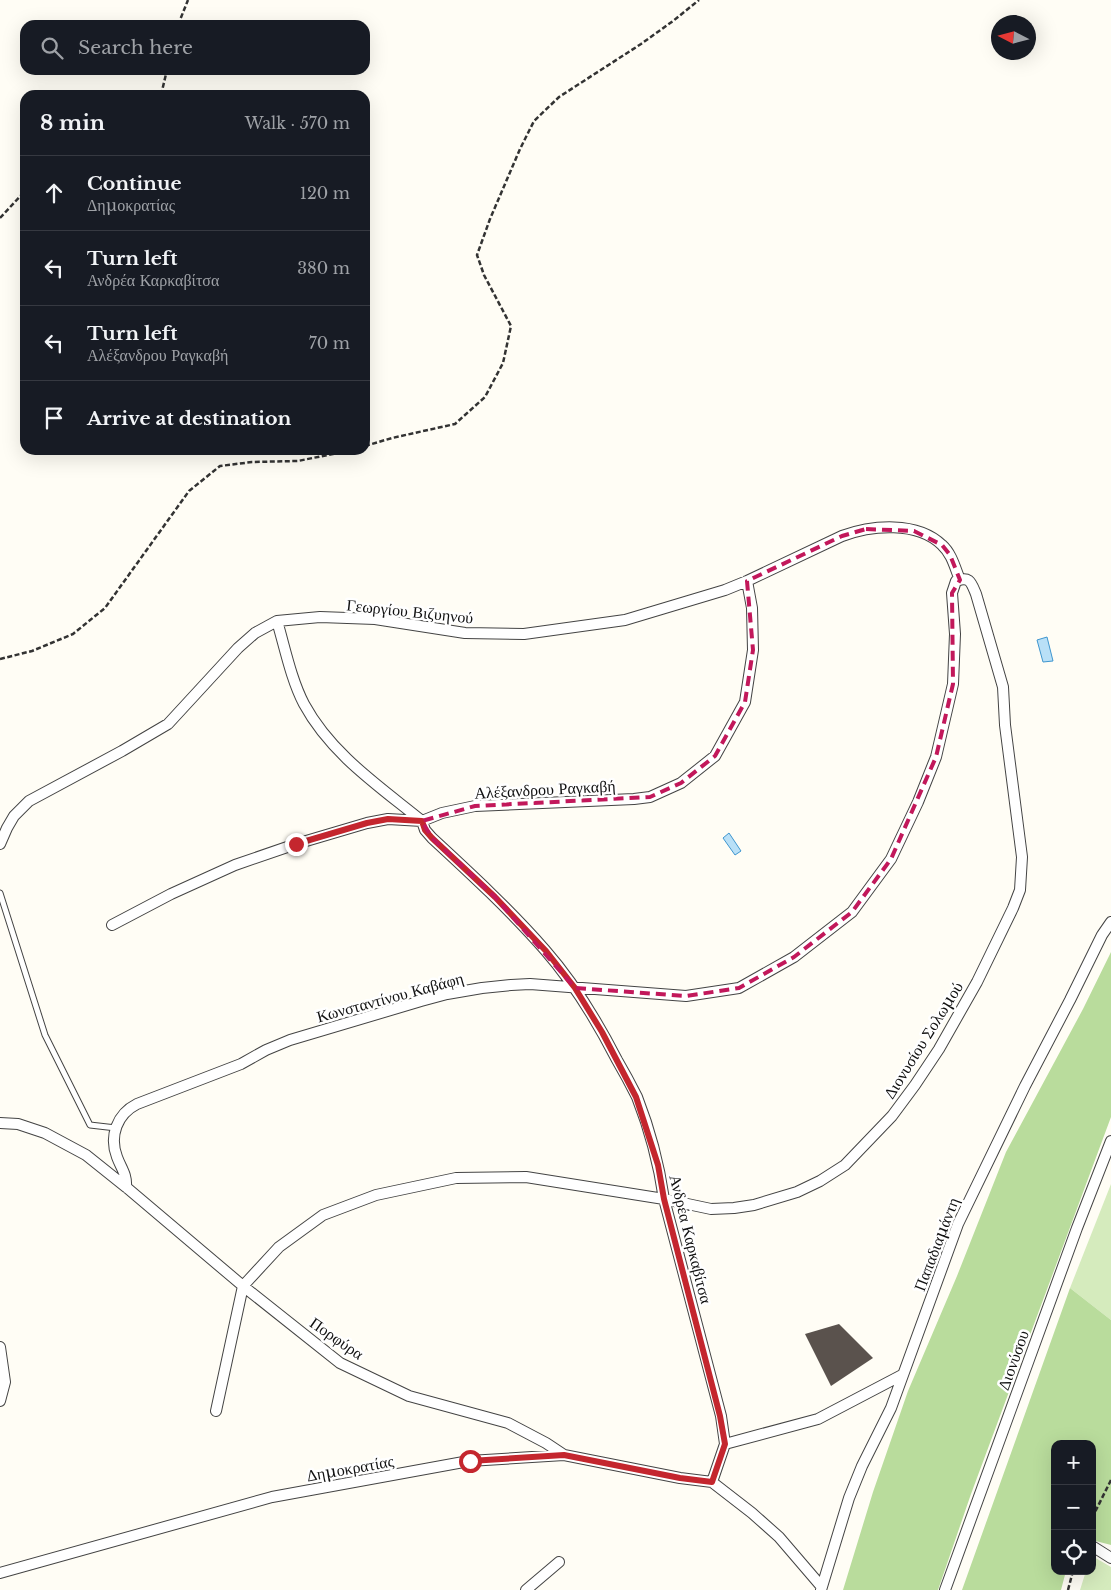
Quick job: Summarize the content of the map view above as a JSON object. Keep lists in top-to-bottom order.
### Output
{
  "streets": {
    "street": [
      "Γεωργίου Βιζυηνού",
      "Αλέξανδρου Ραγκαβή",
      "Κωνσταντίνου Καβάφη",
      "Διονυσίου Σολωμού",
      "Ανδρέα Καρκαβίτσα",
      "Παπαδιαμάντη",
      "Πορφύρα",
      "Διονύσου",
      "Δημοκρατίας"
    ]
  },
  "crossings": [
    ["Γεωργίου Βιζυηνού", "Αλέξανδρου Ραγκαβή"],
    ["Γεωργίου Βιζυηνού", "Κωνσταντίνου Καβάφη"],
    ["Γεωργίου Βιζυηνού", "Διονυσίου Σολωμού"],
    ["Γεωργίου Βιζυηνού", "Ανδρέα Καρκαβίτσα"],
    ["Αλέξανδρου Ραγκαβή", "Ανδρέα Καρκαβίτσα"],
    ["Κωνσταντίνου Καβάφη", "Διονυσίου Σολωμού"],
    ["Κωνσταντίνου Καβάφη", "Ανδρέα Καρκαβίτσα"],
    ["Διονυσίου Σολωμού", "Ανδρέα Καρκαβίτσα"],
    ["Διονυσίου Σολωμού", "Πορφύρα"],
    ["Ανδρέα Καρκαβίτσα", "Δημοκρατίας"],
    ["Πορφύρα", "Δημοκρατίας"]
  ],
  "north": "left",
  "page": {
    "search": "Search here",
    "heading": ["8 min", "Walk · 570 m"],
    "list": [
      ["Continue", "Δημοκρατίας", "120 m"],
      ["Turn left", "Ανδρέα Καρκαβίτσα", "380 m"],
      ["Turn left", "Αλέξανδρου Ραγκαβή", "70 m"],
      "Arrive at destination"
    ],
    "map_buttons": ["+", "−"]
  }
}
